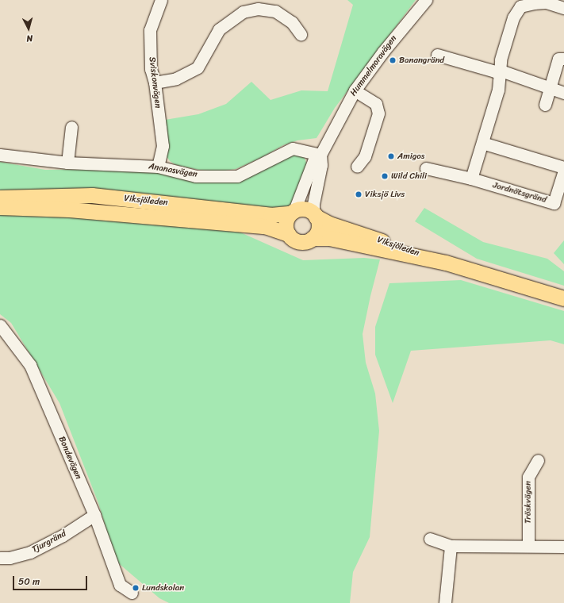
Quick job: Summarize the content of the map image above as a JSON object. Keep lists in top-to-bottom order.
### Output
{
  "streets": {
    "main road": ["Viksjöleden"],
    "street": [
      "Hummelmoravägen",
      "Sviskonvägen",
      "Ananasvägen",
      "Jordnötsgränd",
      "Bondevägen",
      "Tröskvägen",
      "Tjurgränd"
    ]
  },
  "crossings": [
    ["Hummelmoravägen", "Ananasvägen"],
    ["Hummelmoravägen", "Viksjöleden"],
    ["Sviskonvägen", "Ananasvägen"],
    ["Bondevägen", "Tjurgränd"]
  ],
  "places": [
    "Banangränd",
    "Amigos",
    "Wild Chili",
    "Viksjö Livs",
    "Lundskolan"
  ],
  "scale_bar": "50 m",
  "north": "bottom"
}
